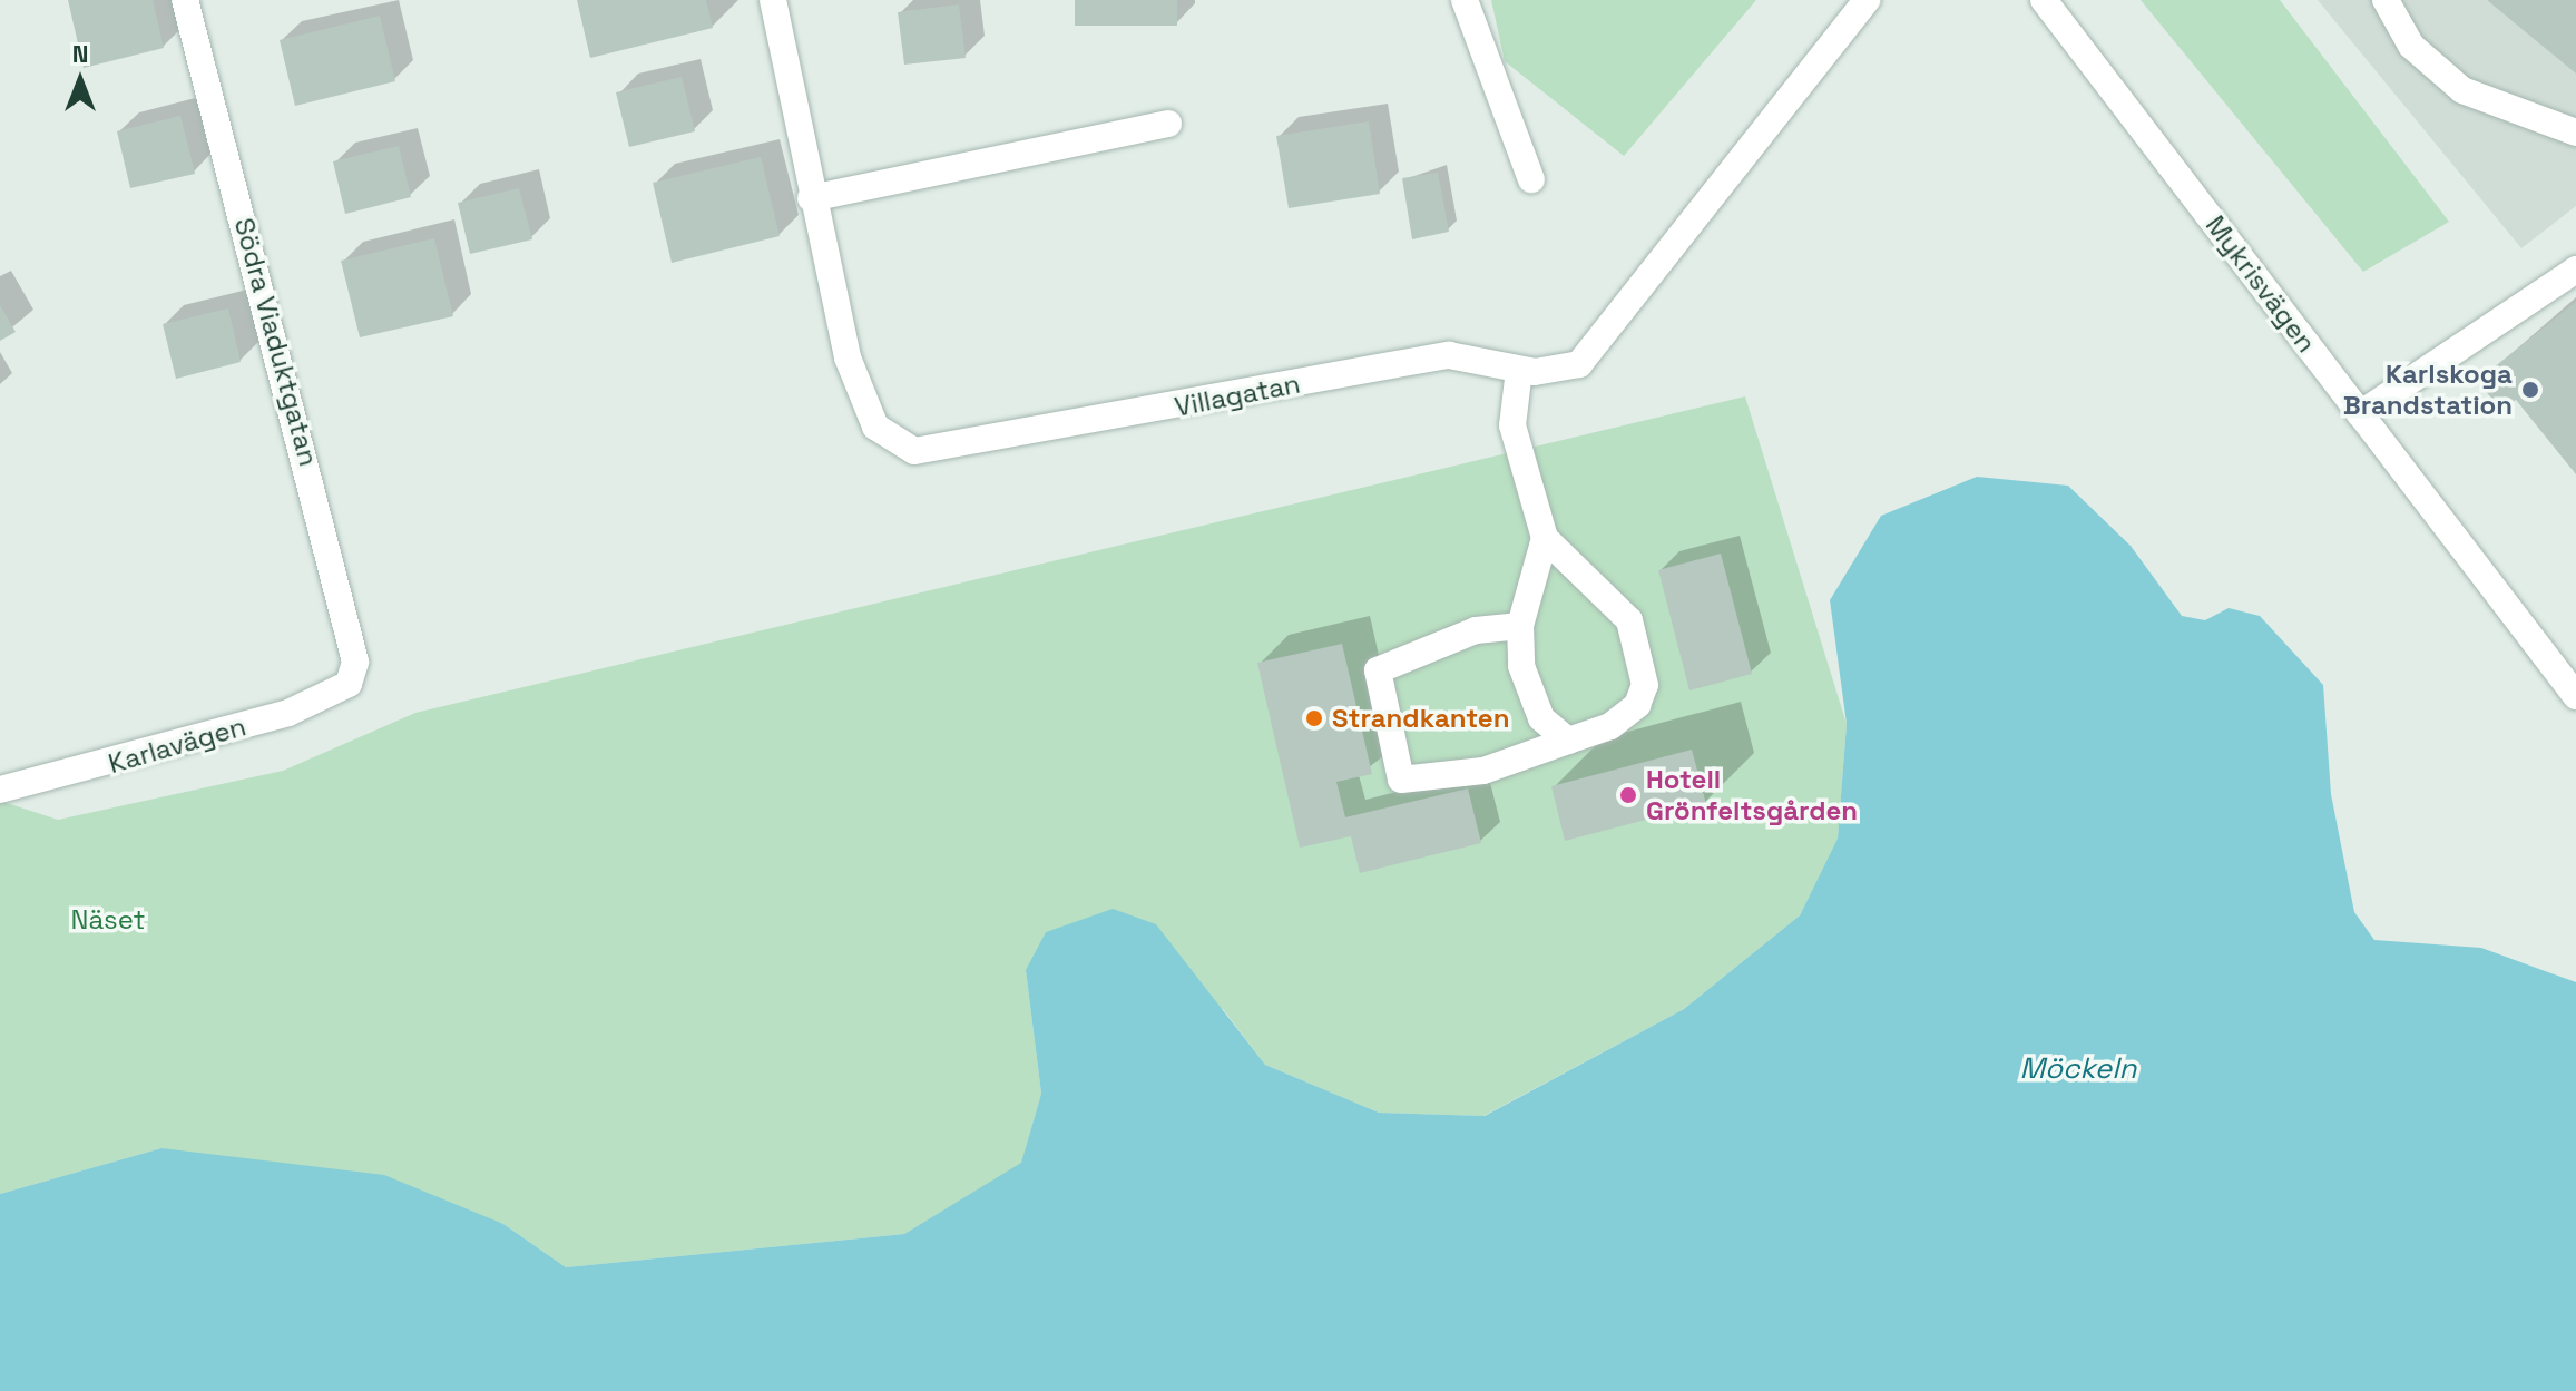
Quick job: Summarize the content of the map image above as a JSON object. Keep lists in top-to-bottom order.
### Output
{
  "streets": {
    "street": [
      "Mykrisvägen",
      "Södra Viaduktgatan",
      "Villagatan",
      "Karlavägen"
    ]
  },
  "crossings": [
    ["Södra Viaduktgatan", "Karlavägen"]
  ],
  "water": ["Möckeln"],
  "parks": ["Näset"],
  "places": ["Karlskoga Brandstation", "Strandkanten", "Hotell Grönfeltsgården"],
  "north": "top"
}
